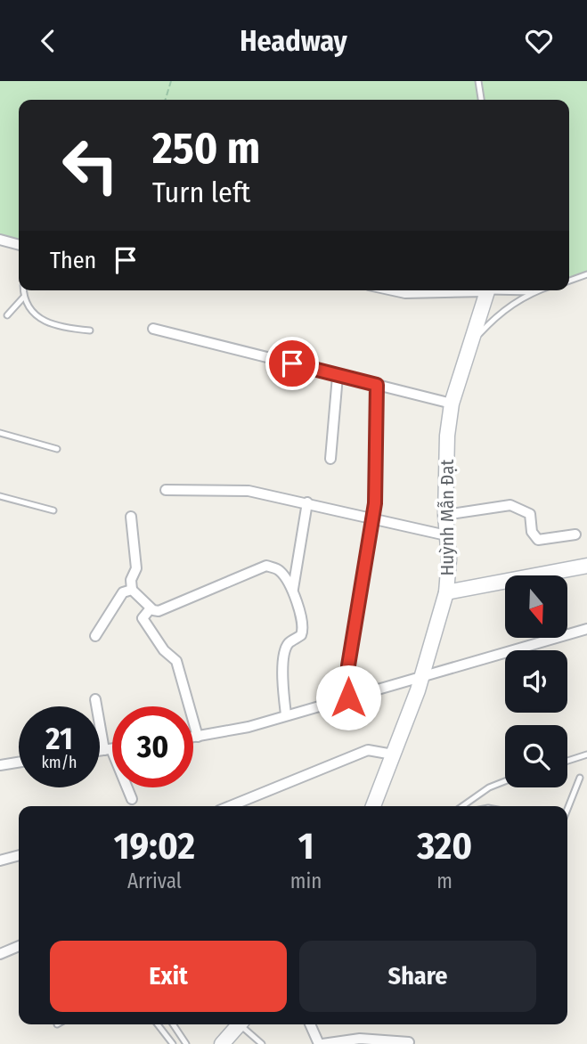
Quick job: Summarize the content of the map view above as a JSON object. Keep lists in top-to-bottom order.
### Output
{
  "streets": {
    "main road": ["Huỳnh Mẫn Đạt"]
  },
  "north": "bottom",
  "page": {
    "header": "Headway",
    "turn": ["250 m", "Turn left"],
    "then": "Then",
    "speed": "21 km/h",
    "limit": "30",
    "eta": [
      "19:02",
      "Arrival",
      "1",
      "min",
      "320",
      "m"
    ],
    "buttons": ["Exit", "Share"]
  }
}
